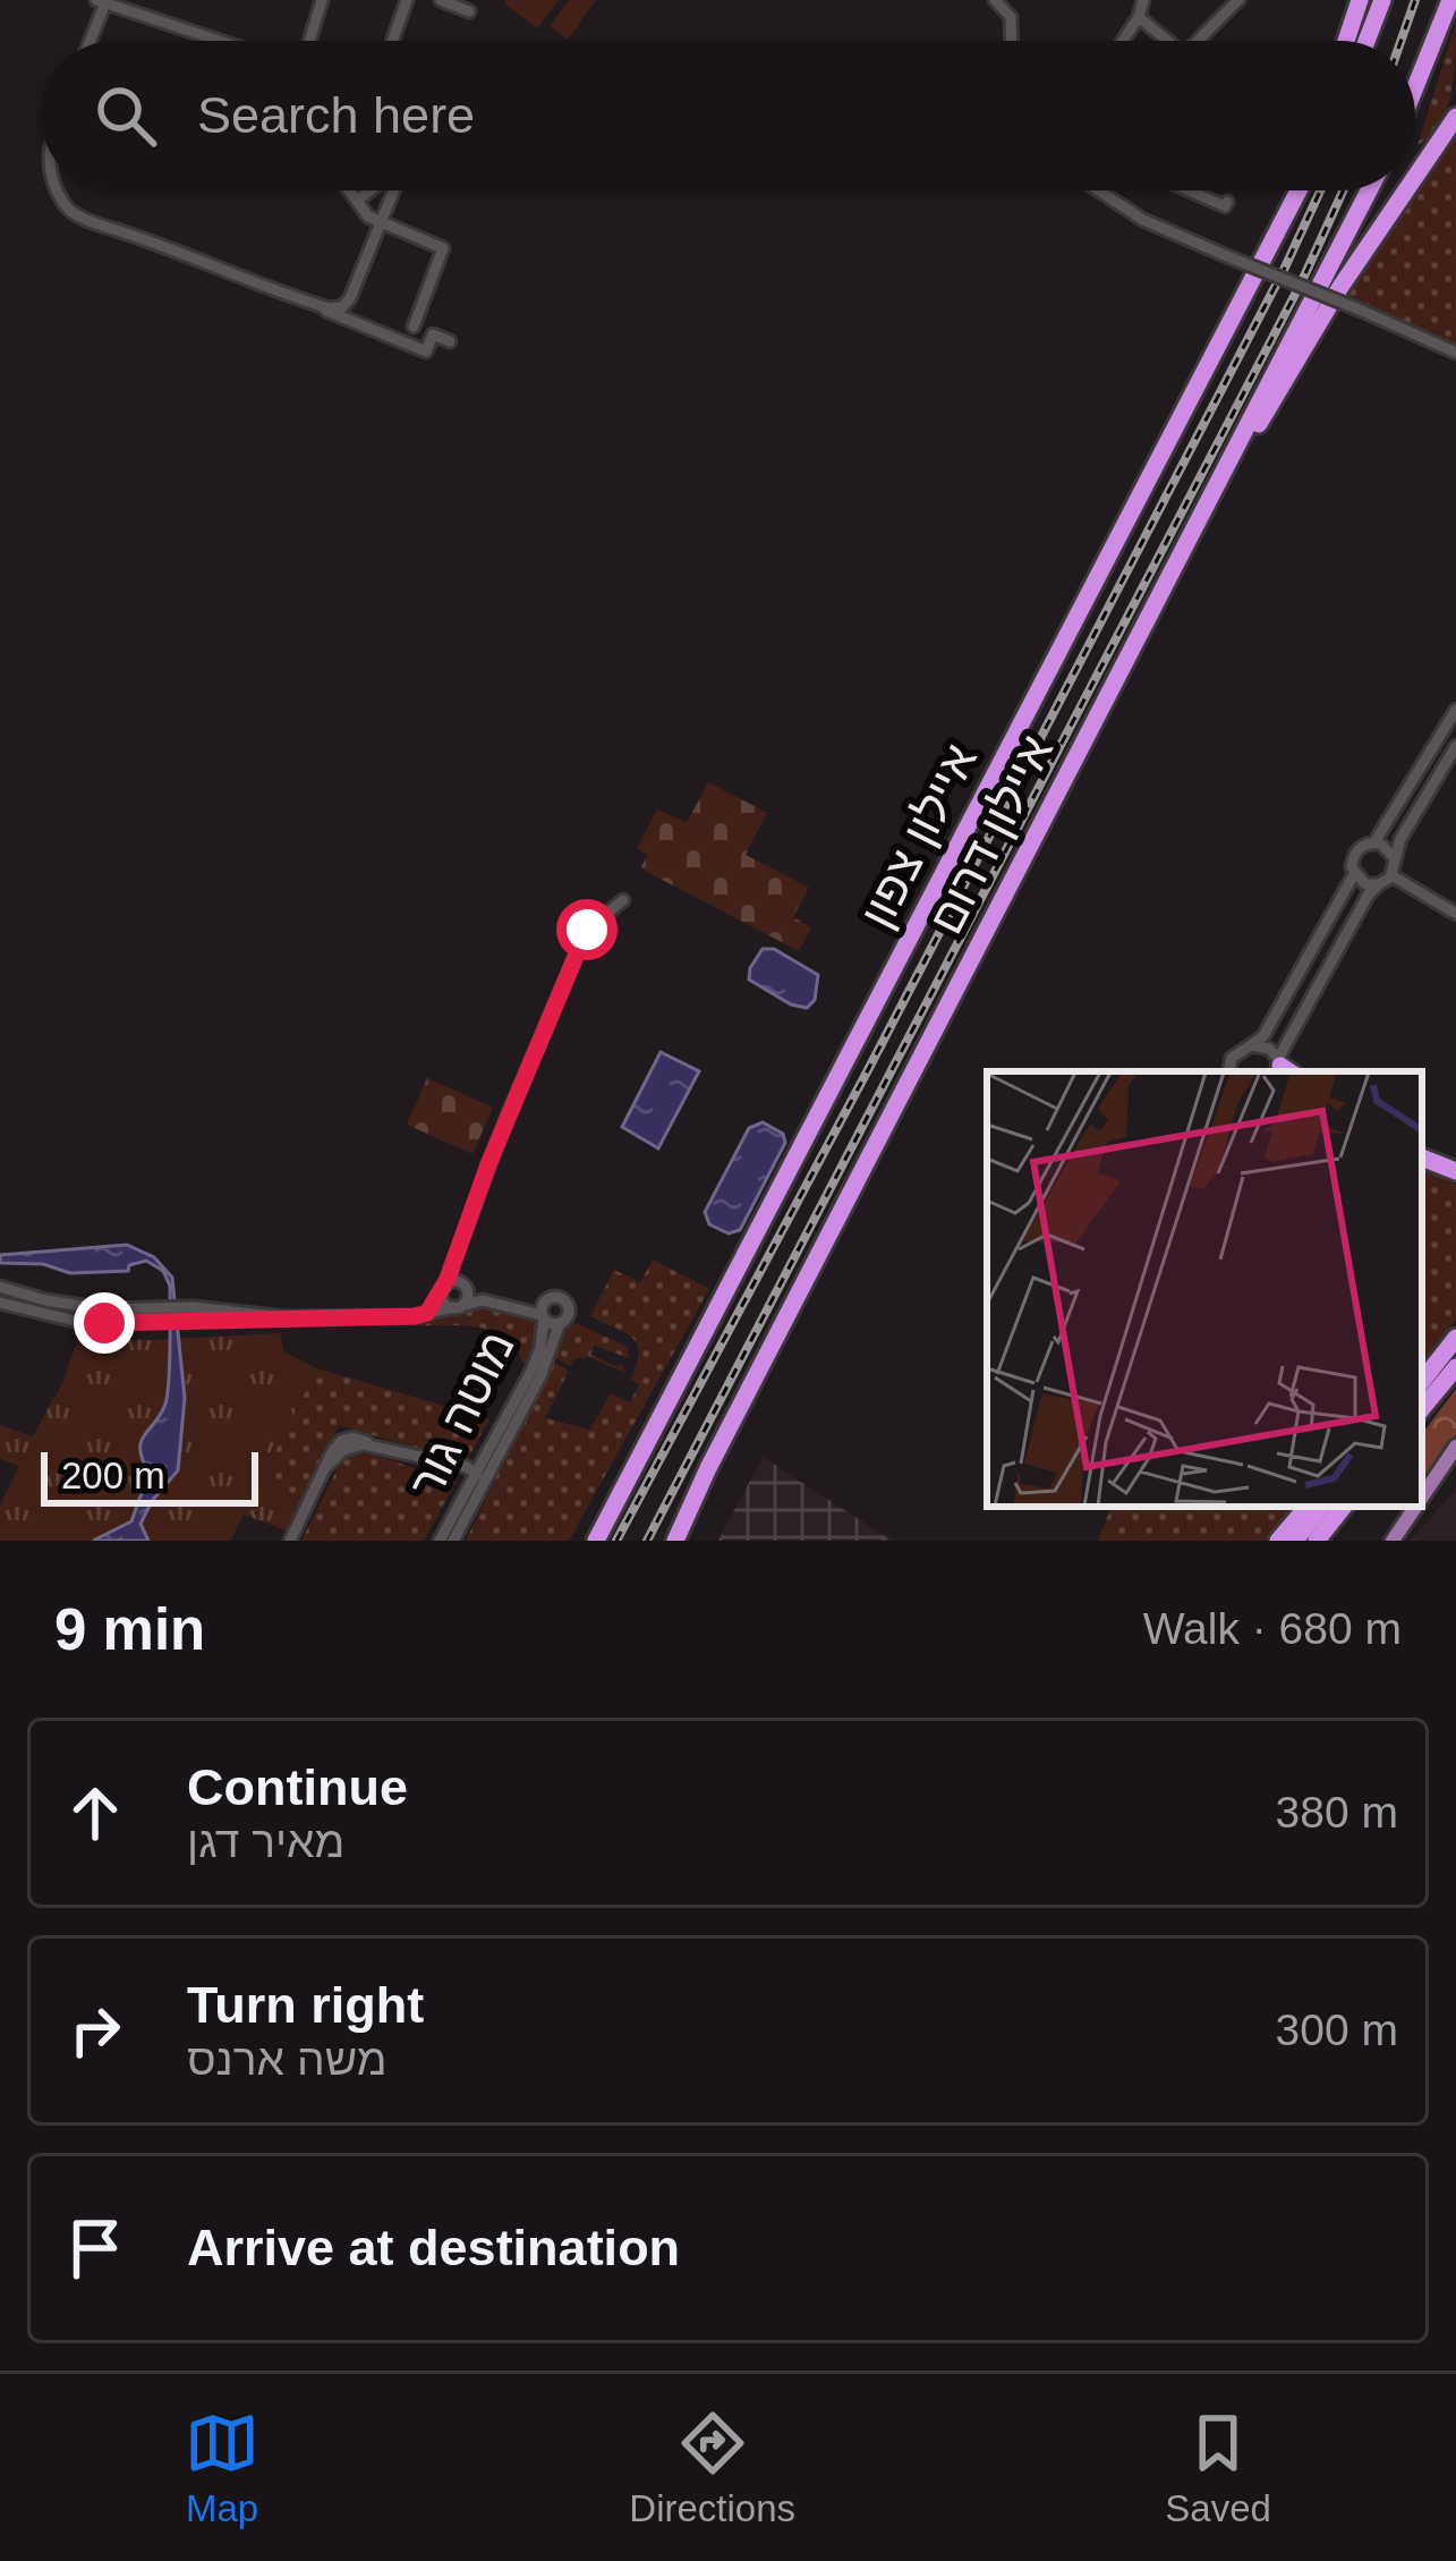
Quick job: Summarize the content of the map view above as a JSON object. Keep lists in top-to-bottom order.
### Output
{
  "streets": {
    "highway": ["איילון דרום", "איילון צפון"],
    "street": ["מוטה גור"]
  },
  "scale_bar": "200 m",
  "page": {
    "search": "Search here",
    "scale": "200 m",
    "heading": ["9 min", "Walk · 680 m"],
    "list": [
      ["Continue", "מאיר דגן", "380 m"],
      ["Turn right", "משה ארנס", "300 m"],
      "Arrive at destination"
    ],
    "nav": ["Map", "Directions", "Saved"]
  }
}
